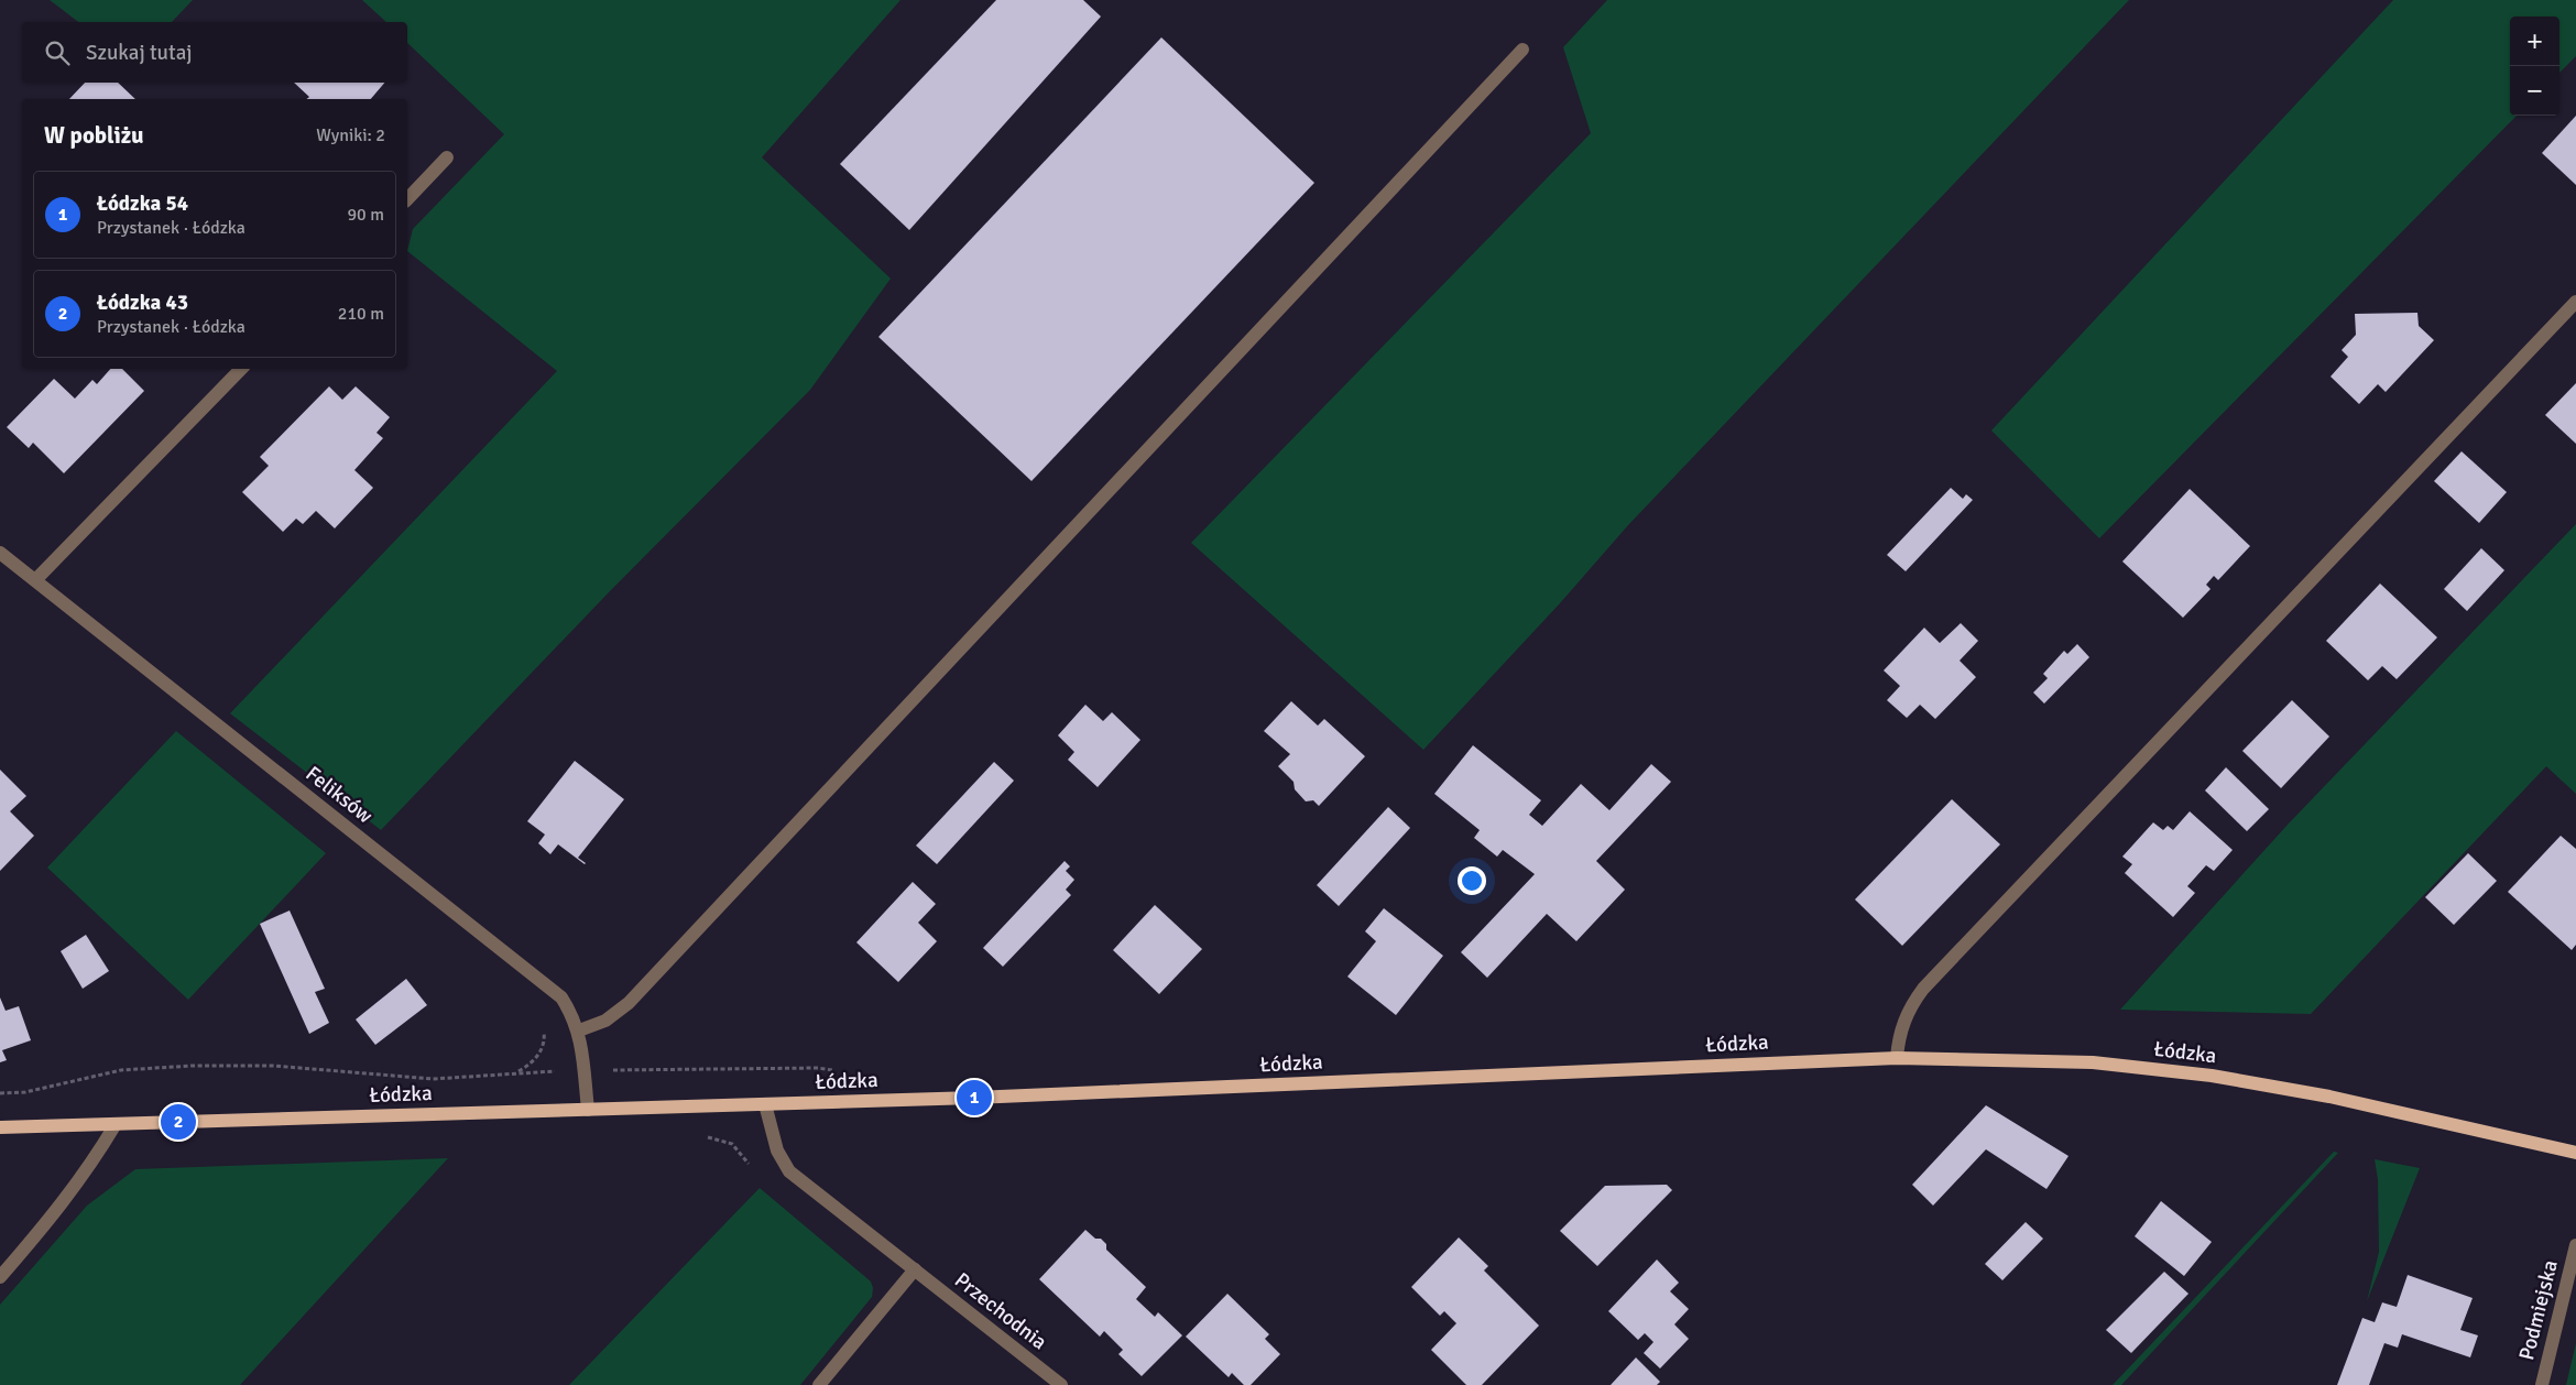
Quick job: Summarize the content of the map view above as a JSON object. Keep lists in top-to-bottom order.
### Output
{
  "streets": {
    "main road": ["Łódzka"],
    "street": ["Feliksów", "Podmiejska", "Przechodnia"]
  },
  "crossings": [
    ["Feliksów", "Łódzka"],
    ["Łódzka", "Przechodnia"]
  ],
  "page": {
    "map_buttons": ["+", "−"],
    "search": "Szukaj tutaj",
    "heading": ["W pobliżu", "Wyniki: 2"],
    "list": [
      {
        "mark": "1",
        "name": "Łódzka 54",
        "note": "Przystanek · Łódzka",
        "value": "90 m"
      },
      {
        "mark": "2",
        "name": "Łódzka 43",
        "note": "Przystanek · Łódzka",
        "value": "210 m"
      }
    ],
    "pins": ["1", "2"]
  }
}
